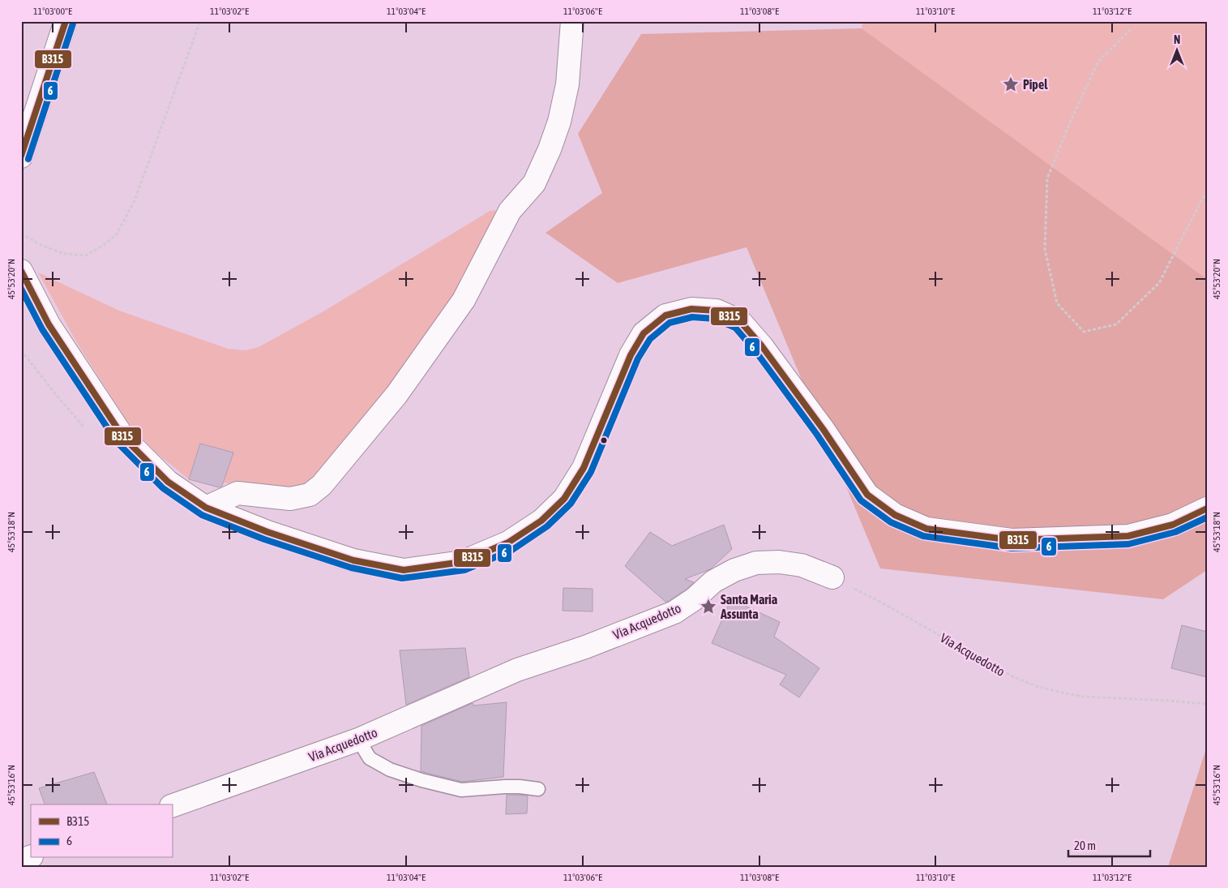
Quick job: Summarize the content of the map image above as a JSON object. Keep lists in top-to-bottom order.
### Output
{
  "streets": {
    "main road": ["Via Acquedotto"]
  },
  "places": {
    "place": ["Pipel", "Santa Maria Assunta"]
  },
  "lines": ["transit line B315", "transit line 6"],
  "legend": ["B315", "6"],
  "scale_bar": "20 m",
  "north": "top",
  "coordinates": [
    "11°03'00\"E",
    "11°03'02\"E",
    "11°03'04\"E",
    "11°03'06\"E",
    "11°03'08\"E",
    "11°03'10\"E",
    "11°03'12\"E",
    "45°53'20\"N",
    "45°53'18\"N",
    "45°53'16\"N"
  ]
}
